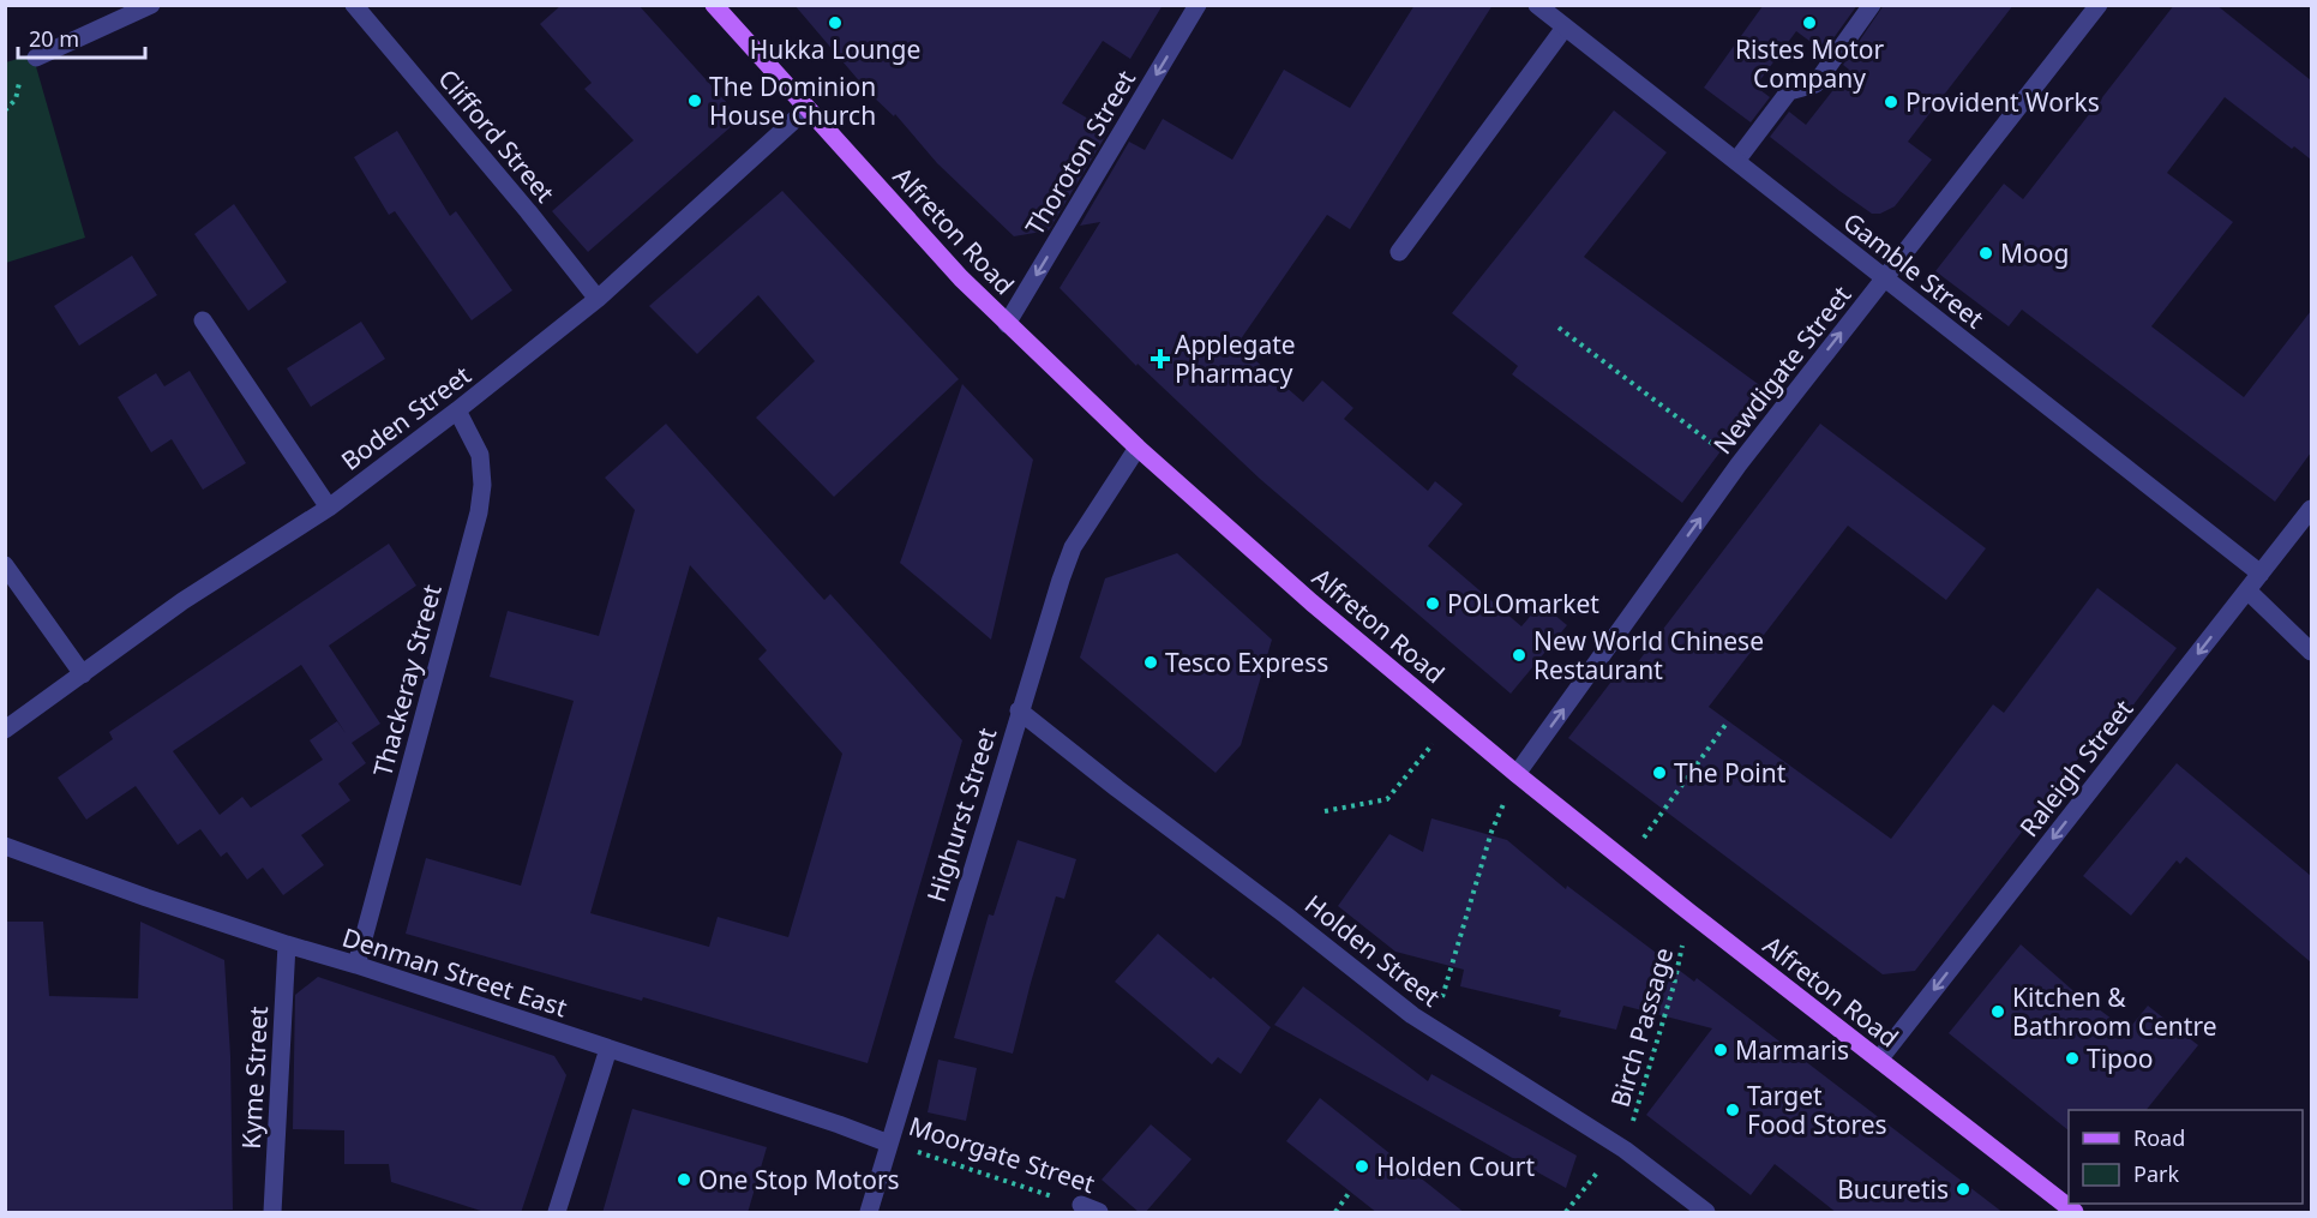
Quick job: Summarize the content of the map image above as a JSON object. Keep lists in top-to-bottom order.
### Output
{
  "streets": {
    "main road": ["Alfreton Road"],
    "street": [
      "Clifford Street",
      "Thoroton Street",
      "Gamble Street",
      "Newdigate Street",
      "Boden Street",
      "Thackeray Street",
      "Raleigh Street",
      "Highurst Street",
      "Holden Street",
      "Denman Street East",
      "Kyme Street",
      "Moorgate Street"
    ],
    "path": ["Birch Passage"]
  },
  "crossings": [
    ["Clifford Street", "Boden Street"],
    ["Thoroton Street", "Alfreton Road"],
    ["Alfreton Road", "Newdigate Street"],
    ["Alfreton Road", "Boden Street"],
    ["Alfreton Road", "Raleigh Street"],
    ["Alfreton Road", "Highurst Street"],
    ["Alfreton Road", "Birch Passage"],
    ["Gamble Street", "Newdigate Street"],
    ["Gamble Street", "Raleigh Street"],
    ["Boden Street", "Thackeray Street"],
    ["Thackeray Street", "Denman Street East"],
    ["Highurst Street", "Holden Street"],
    ["Highurst Street", "Denman Street East"],
    ["Highurst Street", "Moorgate Street"],
    ["Holden Street", "Birch Passage"],
    ["Denman Street East", "Kyme Street"],
    ["Denman Street East", "Moorgate Street"]
  ],
  "one_way": ["Thoroton Street", "Newdigate Street", "Raleigh Street"],
  "places": {
    "other": [
      "Hukka Lounge",
      "Ristes Motor Company",
      "The Dominion House Church",
      "Provident Works",
      "Moog",
      "POLOmarket",
      "New World Chinese Restaurant",
      "Tesco Express",
      "The Point",
      "Kitchen & Bathroom Centre",
      "Marmaris",
      "Tipoo",
      "Target Food Stores",
      "Holden Court",
      "One Stop Motors",
      "Bucuretis"
    ],
    "health": ["Applegate Pharmacy"]
  },
  "legend": ["Road", "Park"],
  "scale_bar": "20 m"
}
